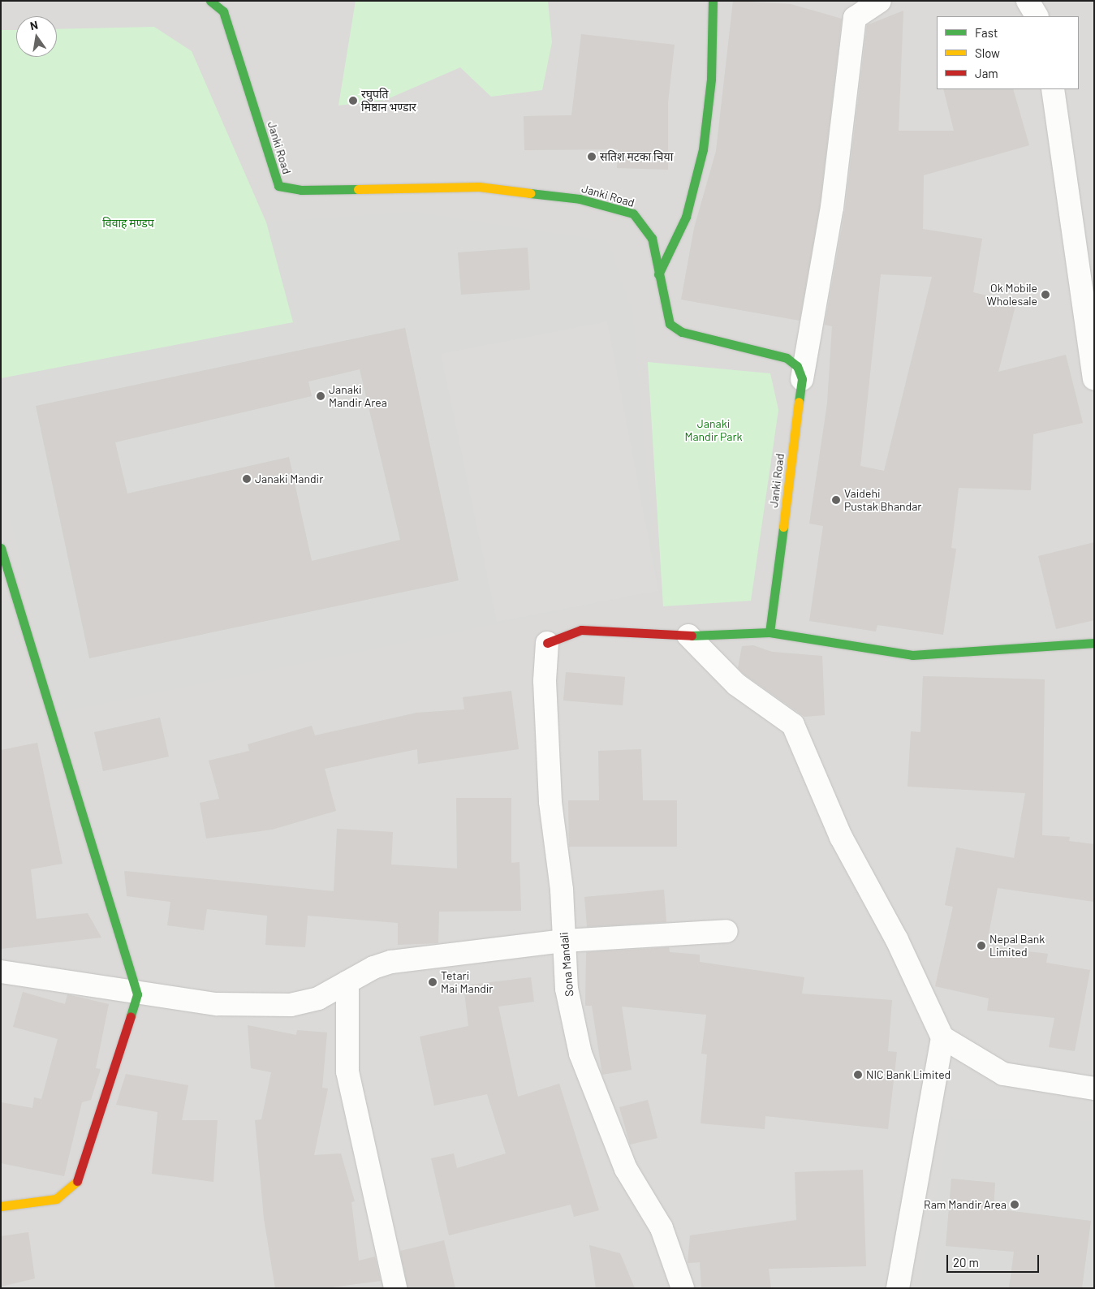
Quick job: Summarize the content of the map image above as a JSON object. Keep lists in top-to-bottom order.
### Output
{
  "streets": {
    "street": ["Janki Road", "Sona Mandali"]
  },
  "parks": ["विवाह मण्डप", "Janaki Mandir Park"],
  "places": [
    "रघुपति मिष्ठान भण्डार",
    "सतिश मटका चिया",
    "Ok Mobile Wholesale",
    "Janaki Mandir Area",
    "Janaki Mandir",
    "Vaidehi Pustak Bhandar",
    "Nepal Bank Limited",
    "Tetari Mai Mandir",
    "NIC Bank Limited",
    "Ram Mandir Area"
  ],
  "legend": ["Fast", "Slow", "Jam"],
  "scale_bar": "20 m",
  "north": "top"
}
